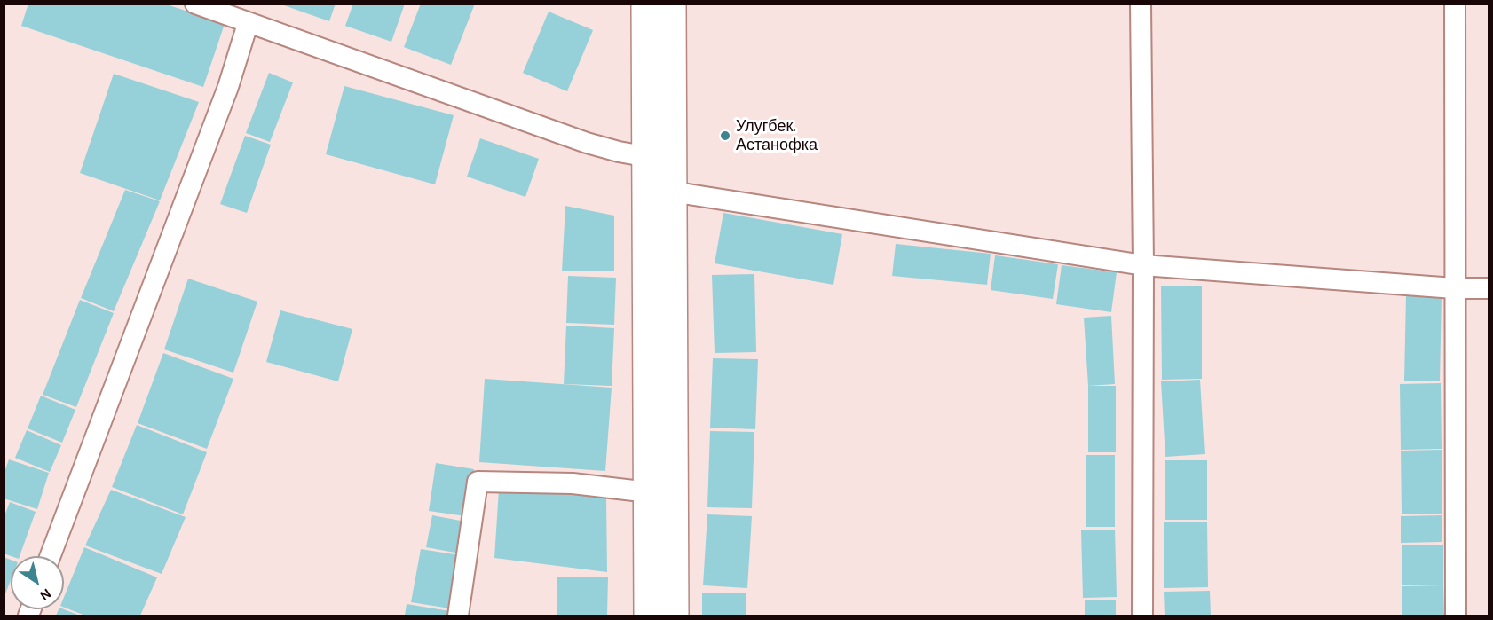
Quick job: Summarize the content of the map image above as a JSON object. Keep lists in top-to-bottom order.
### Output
{
  "places": ["Улугбек. Астанофка"],
  "north": "bottom right"
}
